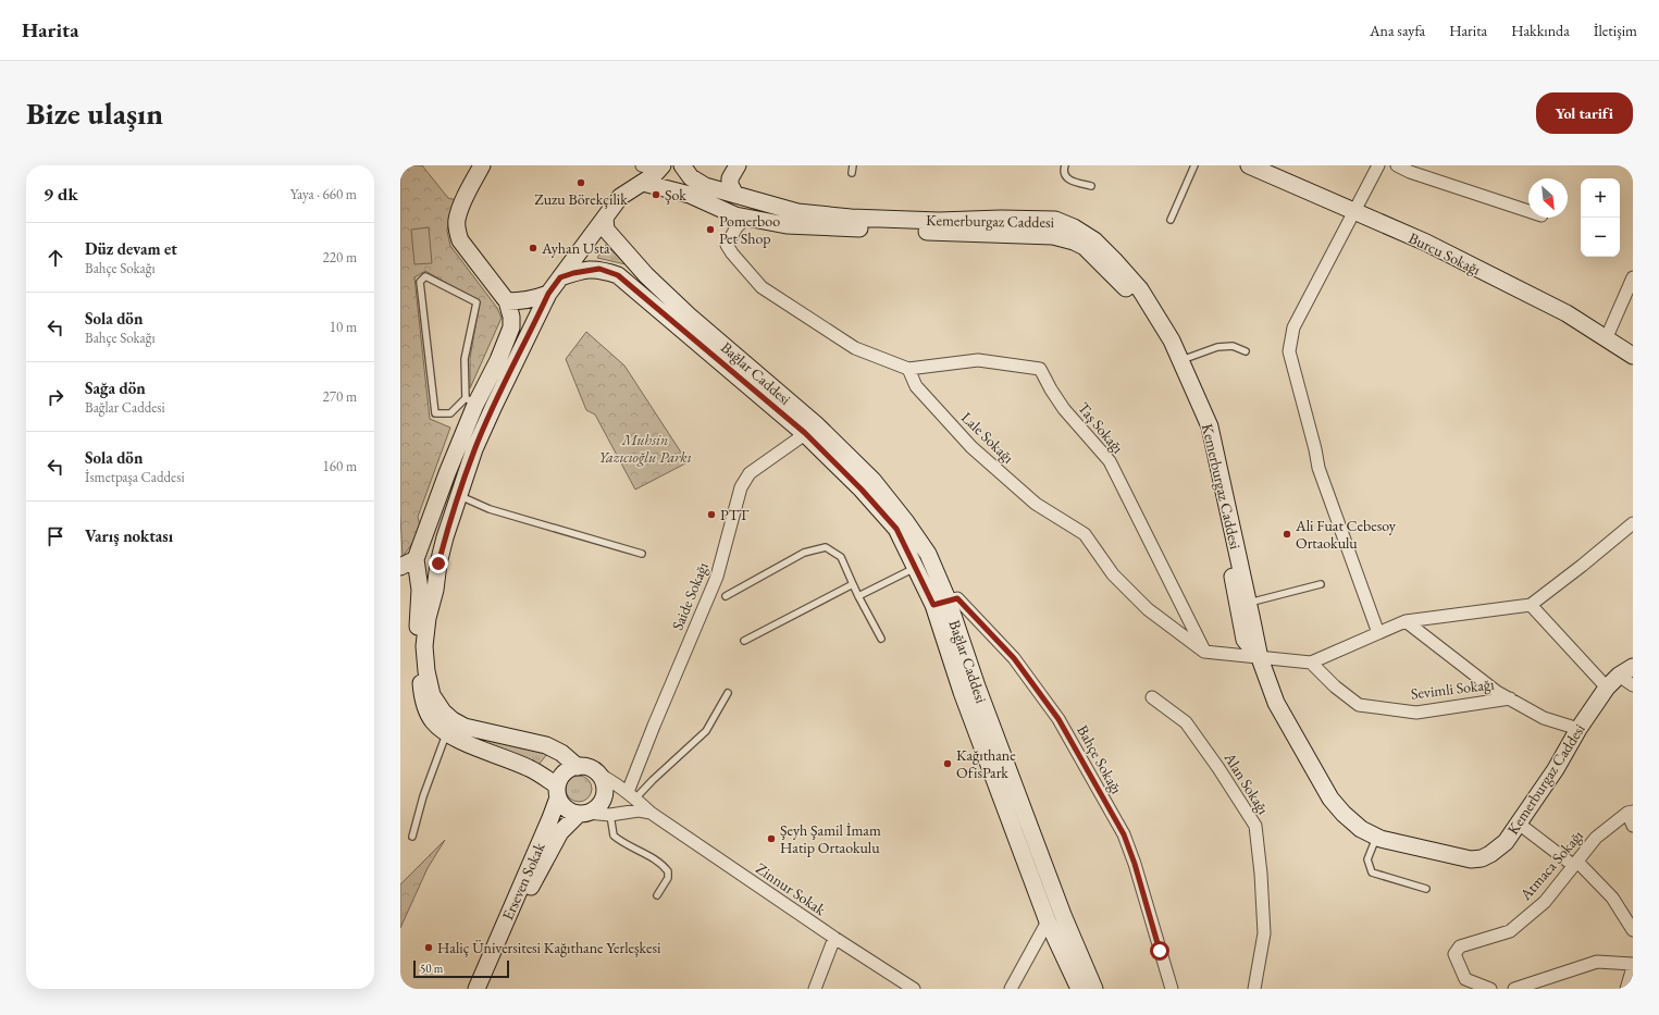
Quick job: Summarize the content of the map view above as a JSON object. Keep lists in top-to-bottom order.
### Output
{
  "streets": {
    "main road": [
      "Kemerburgaz Caddesi",
      "Burcu Sokağı",
      "Bağlar Caddesi",
      "Erseven Sokak"
    ],
    "street": [
      "Taş Sokağı",
      "Lale Sokağı",
      "Saide Sokağı",
      "Sevimli Sokağı",
      "Bahçe Sokağı",
      "Alan Sokağı",
      "Atmaca Sokağı",
      "Zinnur Sokak"
    ]
  },
  "crossings": [
    ["Bağlar Caddesi", "Saide Sokağı"],
    ["Bağlar Caddesi", "Bahçe Sokağı"],
    ["Taş Sokağı", "Lale Sokağı"],
    ["Saide Sokağı", "Zinnur Sokak"],
    ["Erseven Sokak", "Zinnur Sokak"]
  ],
  "parks": ["Muhsin Yazıcıoğlu Parkı"],
  "places": [
    "Zuzu Börekçilik",
    "Şok",
    "Pomerboo Pet Shop",
    "Ayhan Usta",
    "PTT",
    "Ali Fuat Cebesoy Ortaokulu",
    "Kağıthane OfisPark",
    "Şeyh Şamil İmam Hatip Ortaokulu",
    "Haliç Üniversitesi Kağıthane Yerleşkesi"
  ],
  "scale_bar": "50 m",
  "north": "bottom right",
  "page": {
    "header": "Harita",
    "nav": [
      "Ana sayfa",
      "Harita",
      "Hakkında",
      "İletişim"
    ],
    "buttons": "Yol tarifi",
    "title": "Bize ulaşın",
    "heading": ["9 dk", "Yaya · 660 m"],
    "map_buttons": ["+", "−"],
    "list": [
      ["Düz devam et", "Bahçe Sokağı", "220 m"],
      ["Sola dön", "Bahçe Sokağı", "10 m"],
      ["Sağa dön", "Bağlar Caddesi", "270 m"],
      ["Sola dön", "İsmetpaşa Caddesi", "160 m"],
      "Varış noktası"
    ],
    "scale": "50 m"
  }
}
